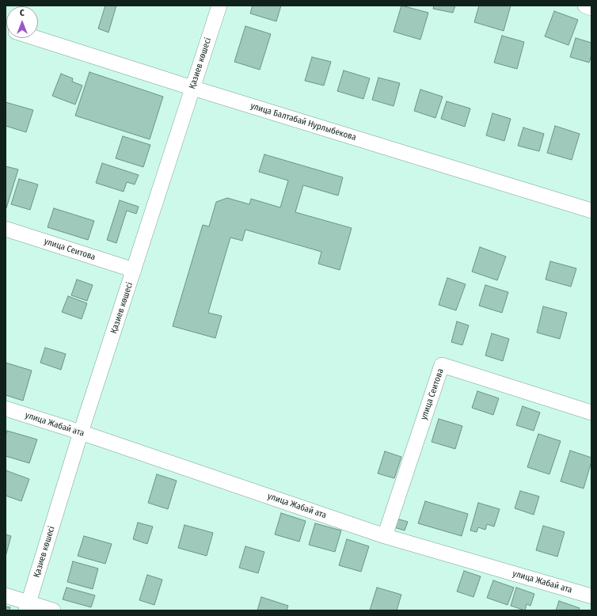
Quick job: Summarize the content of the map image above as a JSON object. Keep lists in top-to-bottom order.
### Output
{
  "streets": {
    "street": [
      "Қазиев көшесі",
      "улица Балтабай Нурлыбекова",
      "улица Сеитова",
      "улица Жабай ата"
    ]
  },
  "crossings": [
    ["Қазиев көшесі", "улица Балтабай Нурлыбекова"],
    ["Қазиев көшесі", "улица Сеитова"],
    ["Қазиев көшесі", "улица Жабай ата"],
    ["улица Сеитова", "улица Жабай ата"]
  ],
  "north": "top"
}
